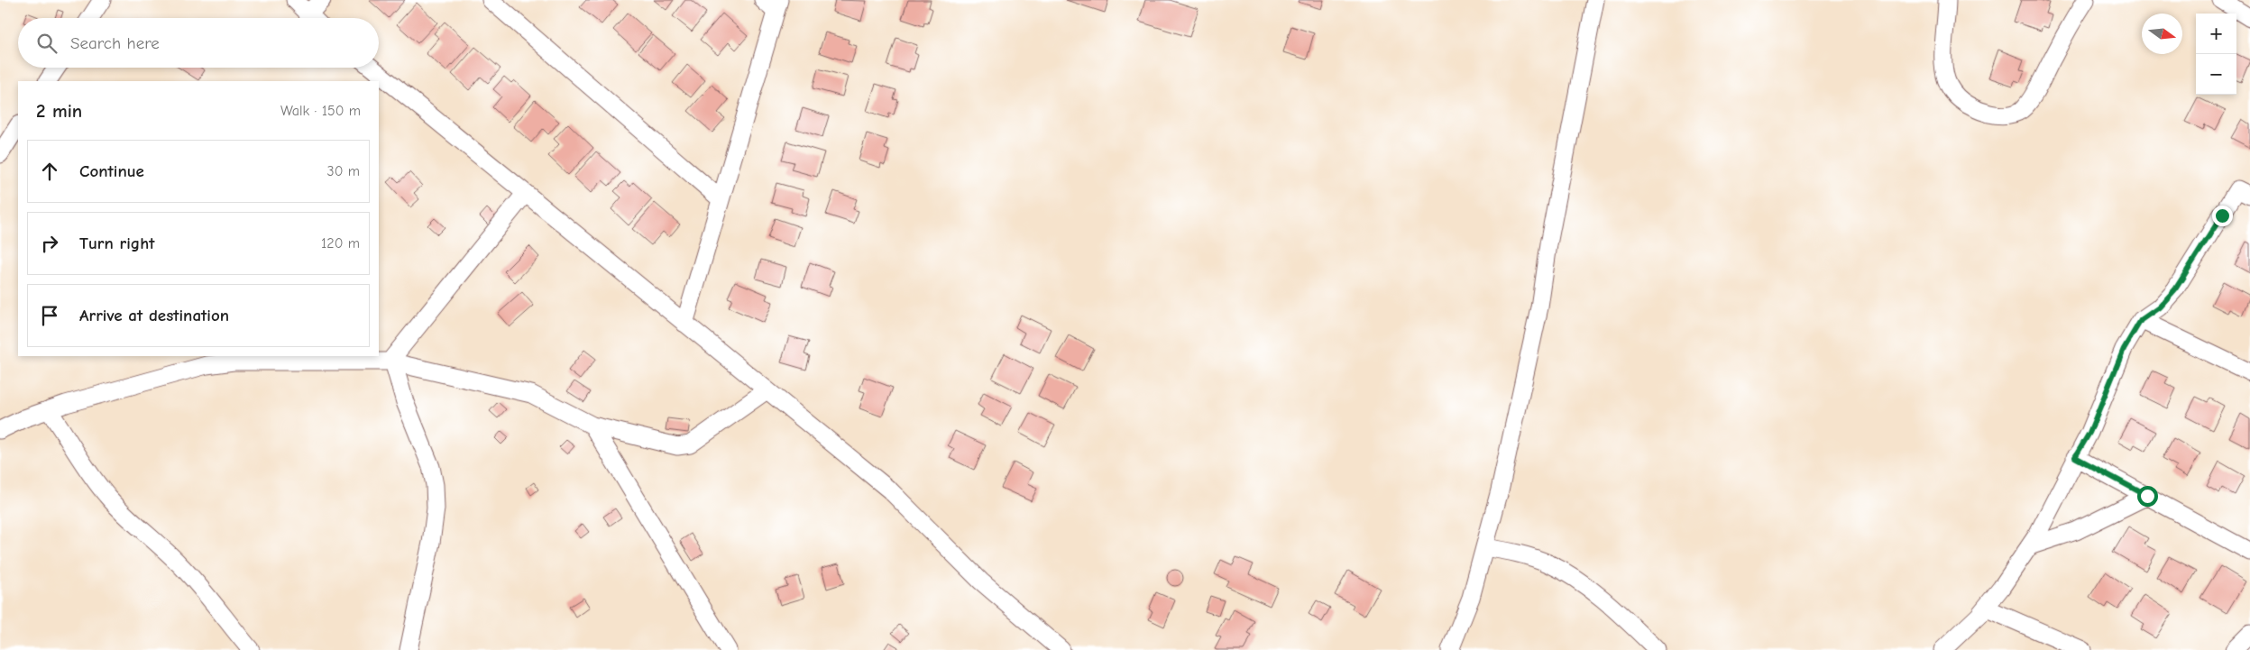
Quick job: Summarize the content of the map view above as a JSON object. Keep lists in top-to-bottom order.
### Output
{
  "north": "right",
  "page": {
    "map_buttons": ["+", "−"],
    "search": "Search here",
    "heading": ["2 min", "Walk · 150 m"],
    "list": [
      ["Continue", "30 m"],
      ["Turn right", "120 m"],
      "Arrive at destination"
    ]
  }
}
